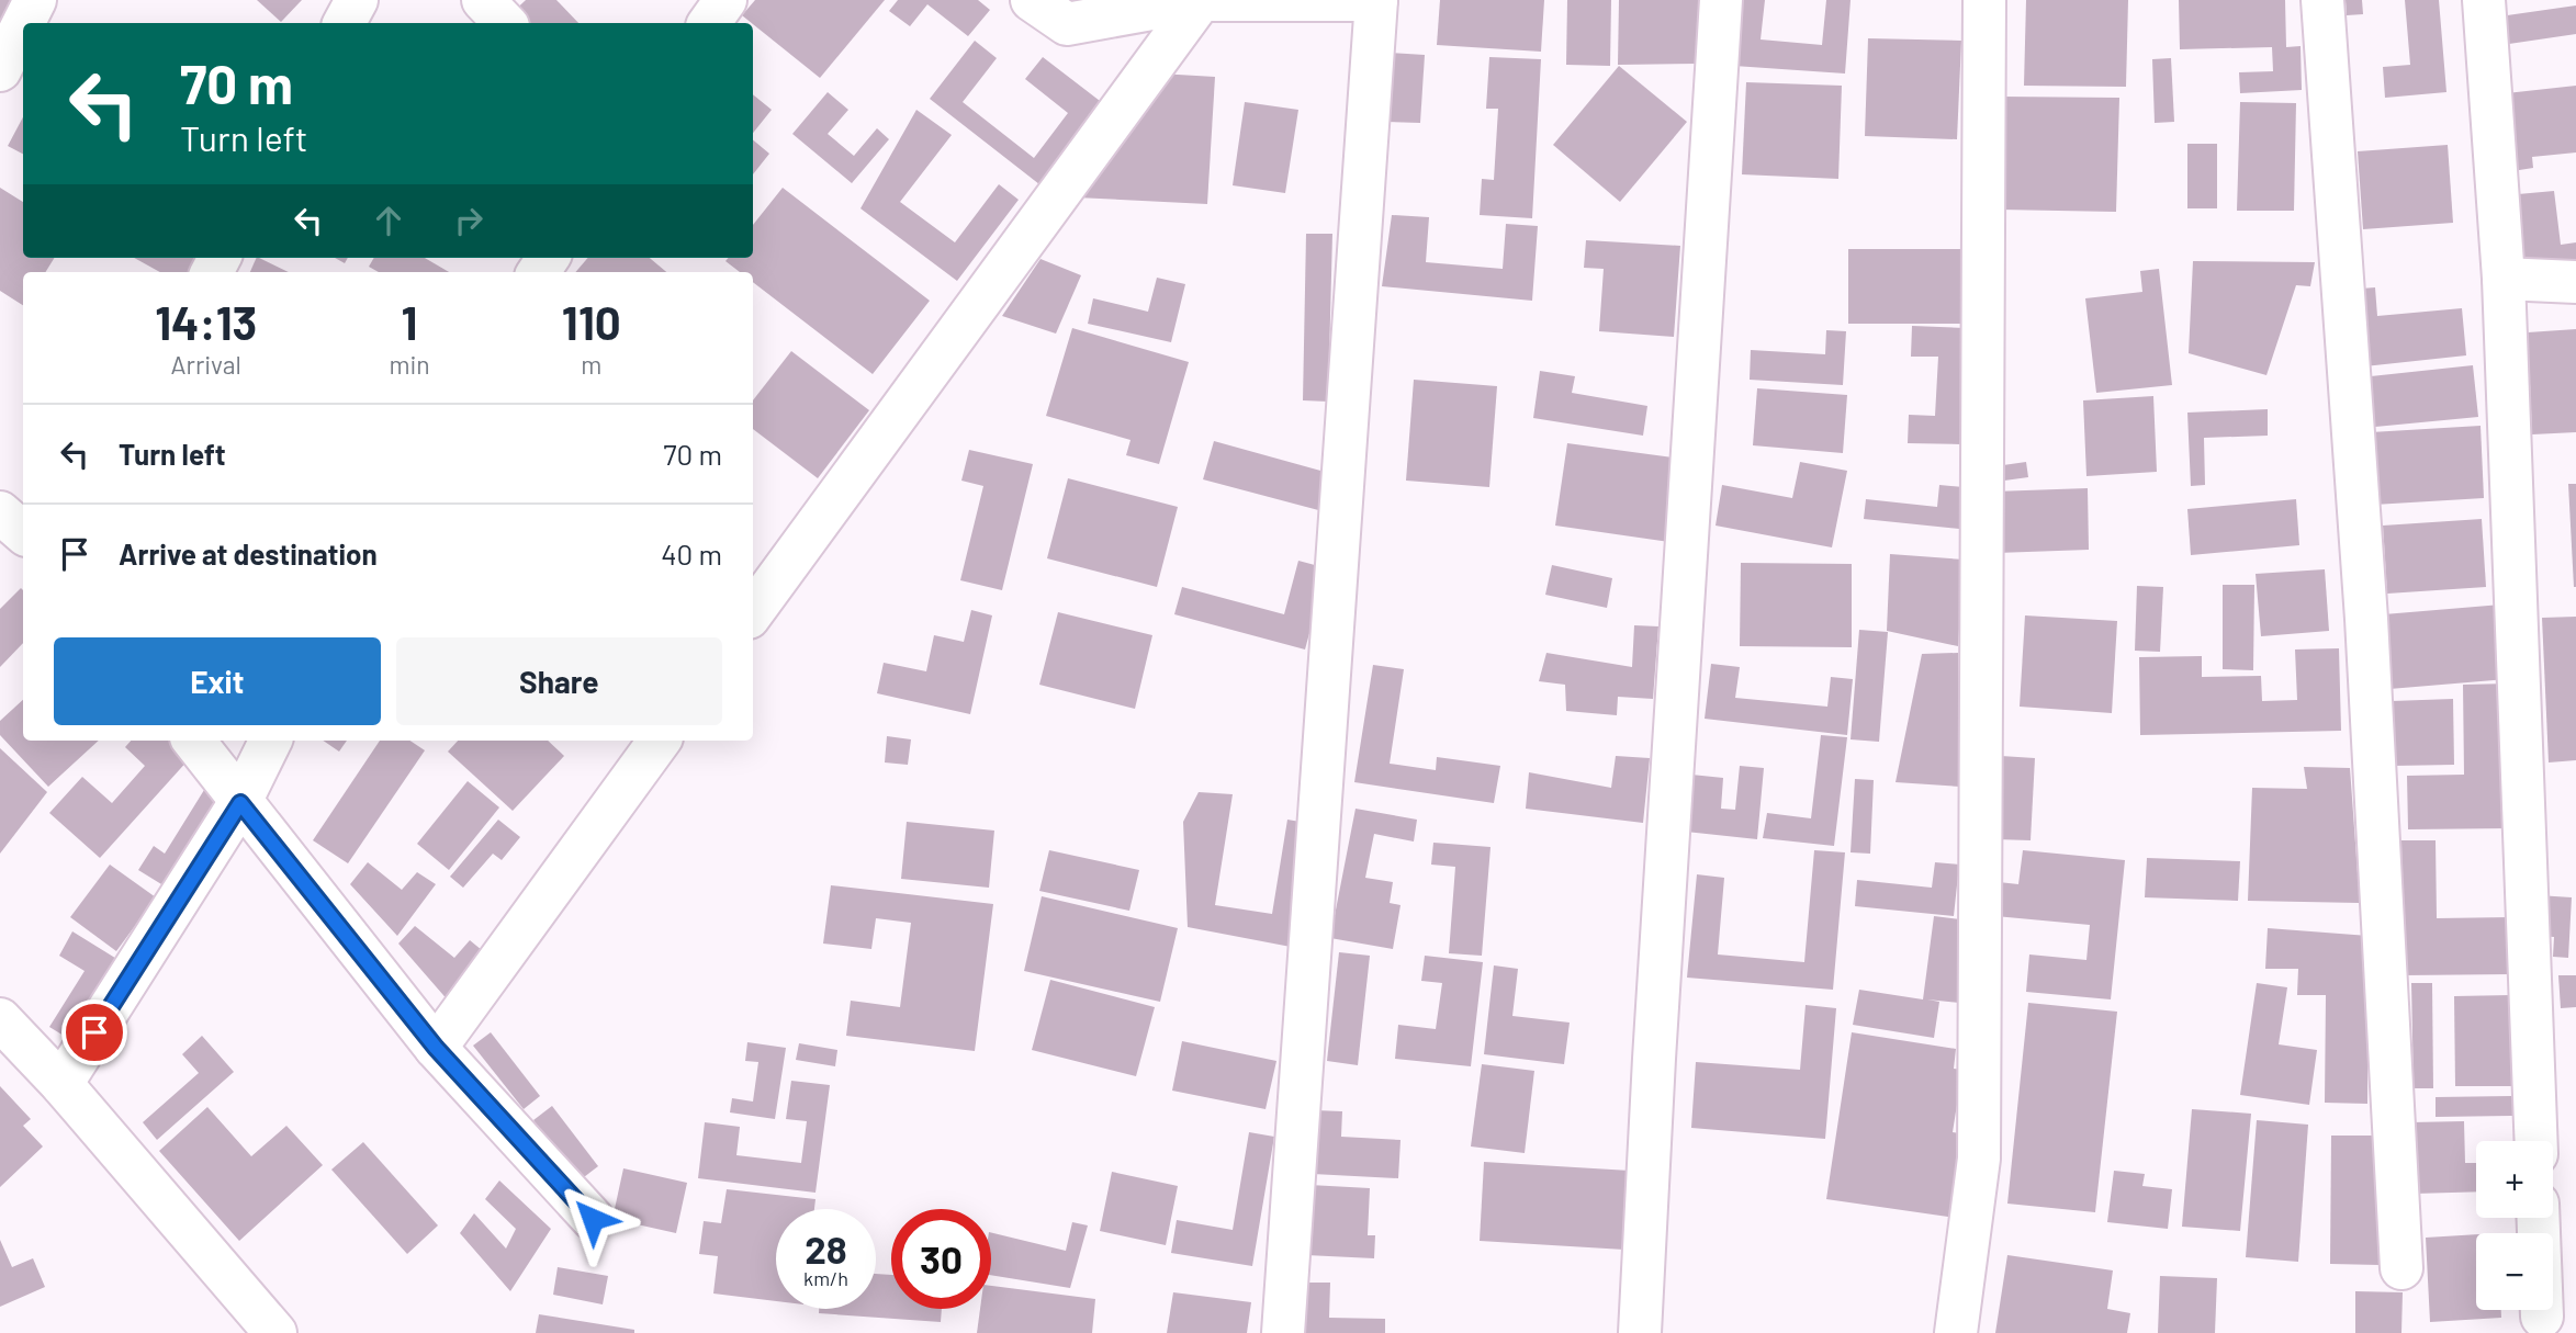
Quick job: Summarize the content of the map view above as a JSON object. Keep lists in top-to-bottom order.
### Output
{
  "page": {
    "turn": ["70 m", "Turn left"],
    "eta": [
      "14:13",
      "Arrival",
      "1",
      "min",
      "110",
      "m"
    ],
    "list": [
      {
        "name": "Turn left",
        "value": "70 m"
      },
      {
        "name": "Arrive at destination",
        "value": "40 m"
      }
    ],
    "buttons": ["Exit", "Share"],
    "map_buttons": ["+", "−"],
    "speed": "28 km/h",
    "limit": "30"
  }
}
